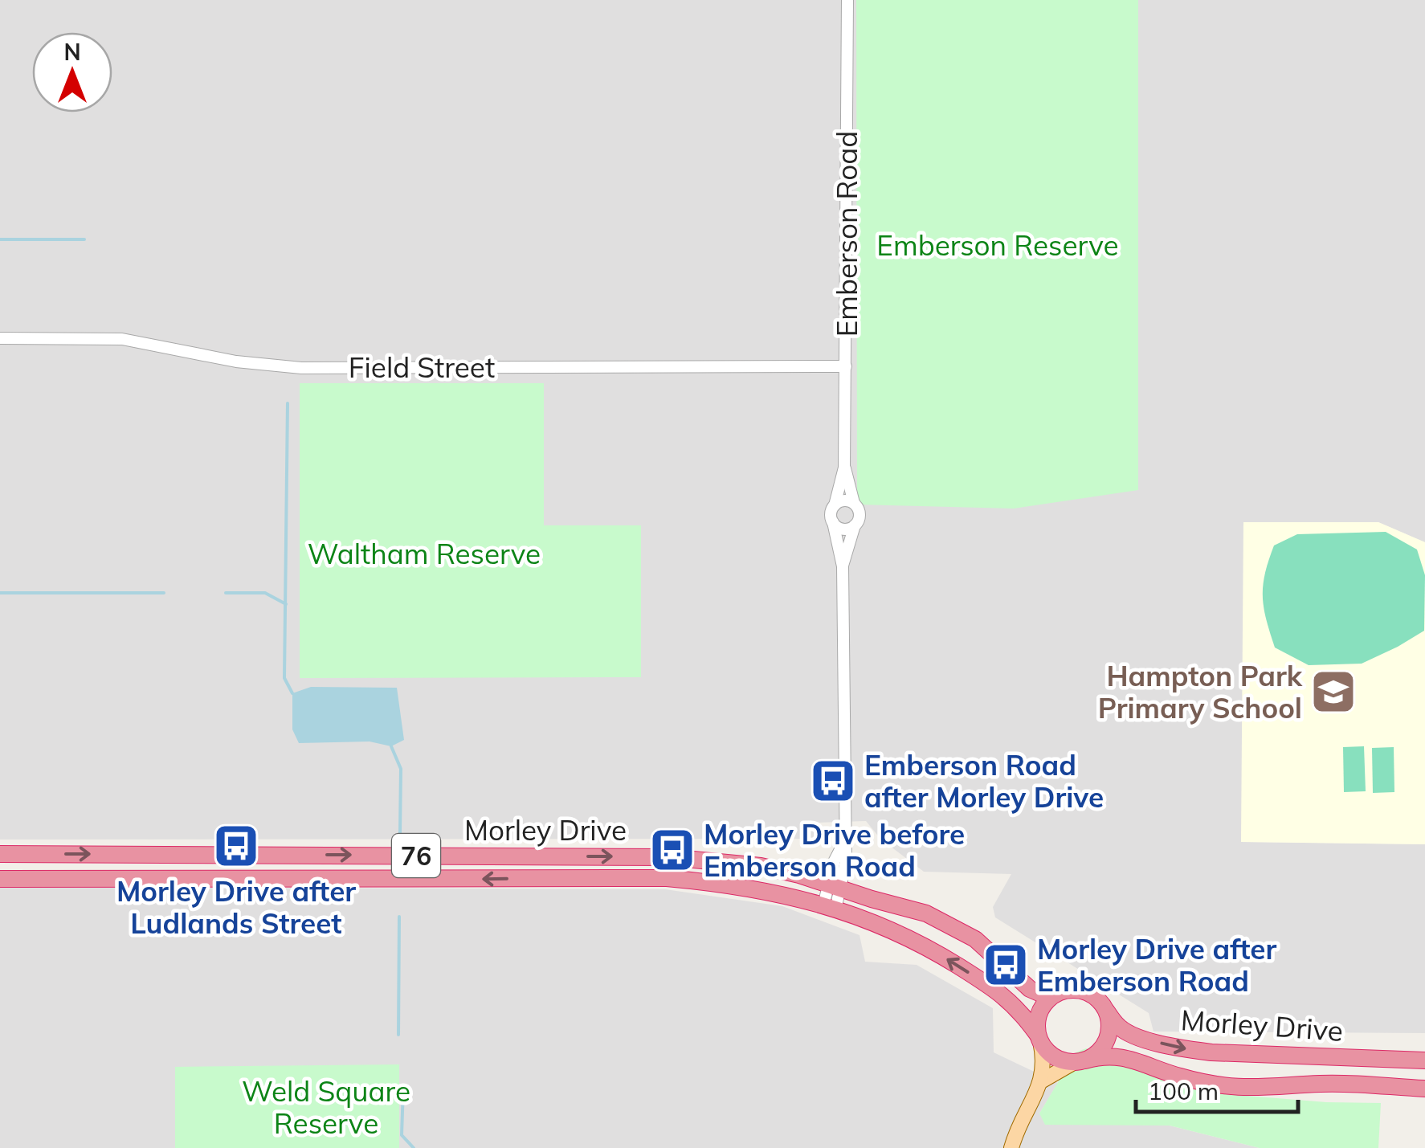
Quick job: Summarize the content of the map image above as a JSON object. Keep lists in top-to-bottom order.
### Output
{
  "streets": {
    "highway": ["Morley Drive", "76"],
    "street": ["Emberson Road", "Field Street"]
  },
  "crossings": [
    ["Emberson Road", "Field Street"]
  ],
  "parks": ["Emberson Reserve", "Waltham Reserve", "Weld Square Reserve"],
  "places": {
    "school or university": ["Hampton Park Primary School"],
    "bus stop": [
      "Emberson Road after Morley Drive",
      "Morley Drive after Ludlands Street",
      "Morley Drive before Emberson Road",
      "Morley Drive after Emberson Road"
    ]
  },
  "scale_bar": "100 m",
  "north": "top"
}
